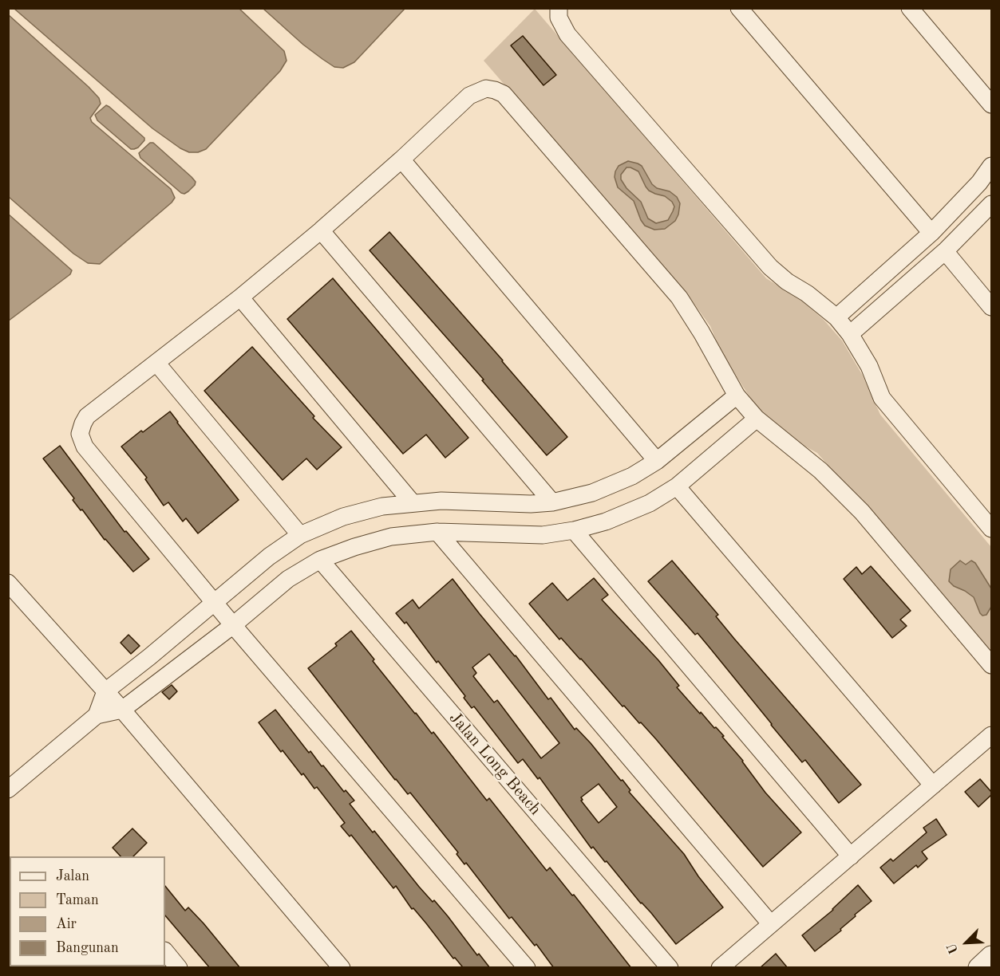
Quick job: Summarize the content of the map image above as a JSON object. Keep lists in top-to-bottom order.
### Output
{
  "streets": {
    "street": ["Jalan Long Beach"]
  },
  "legend": [
    "Jalan",
    "Taman",
    "Air",
    "Bangunan"
  ],
  "north": "bottom left"
}
